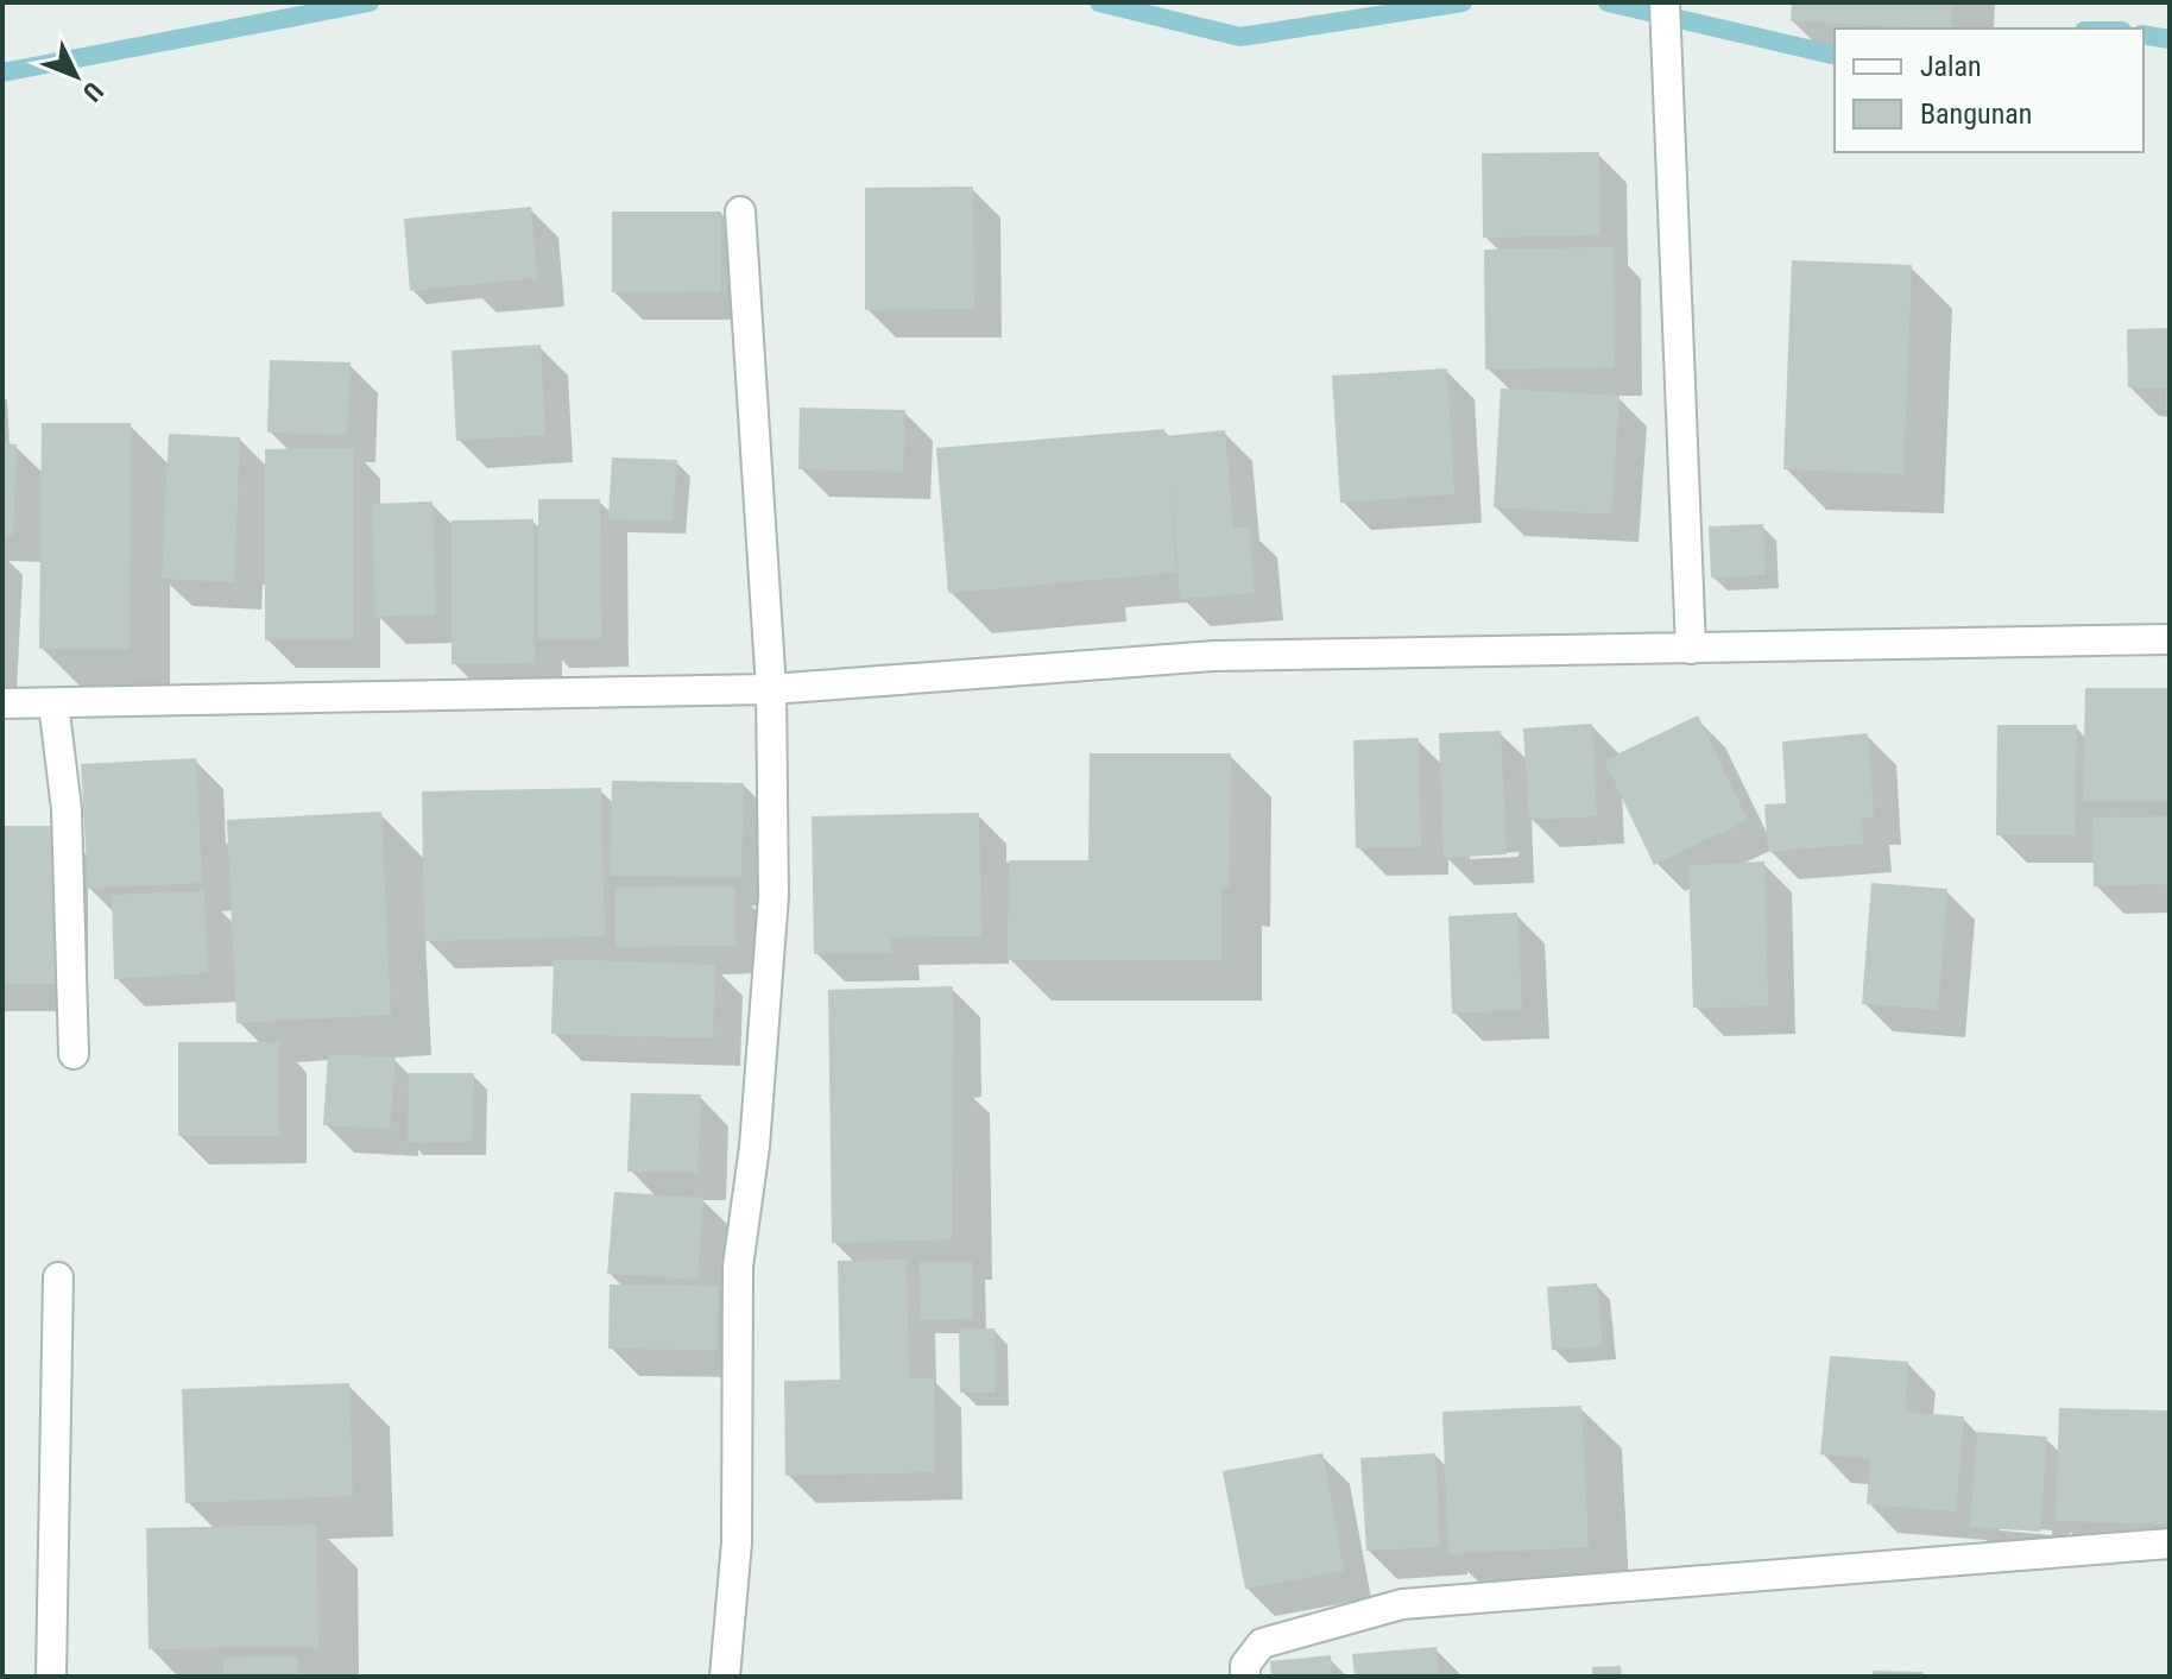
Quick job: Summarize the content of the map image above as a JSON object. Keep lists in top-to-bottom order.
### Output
{
  "legend": ["Jalan", "Bangunan"],
  "north": "bottom right"
}
